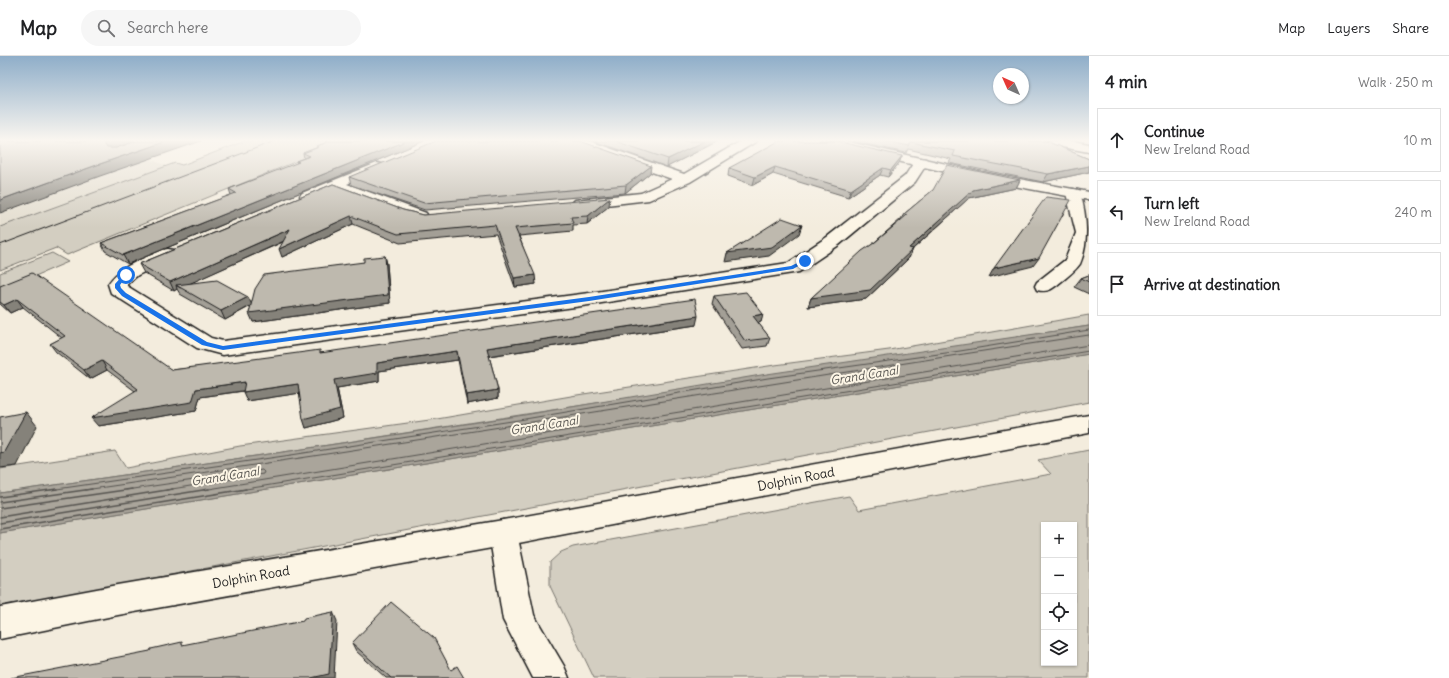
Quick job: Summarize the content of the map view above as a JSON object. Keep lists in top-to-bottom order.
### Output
{
  "streets": {
    "street": ["Dolphin Road"]
  },
  "water": ["Grand Canal"],
  "north": "top left",
  "page": {
    "header": "Map",
    "search": "Search here",
    "nav": ["Map", "Layers", "Share"],
    "heading": ["4 min", "Walk · 250 m"],
    "list": [
      ["Continue", "New Ireland Road", "10 m"],
      ["Turn left", "New Ireland Road", "240 m"],
      "Arrive at destination"
    ],
    "map_buttons": ["+", "−"]
  }
}
